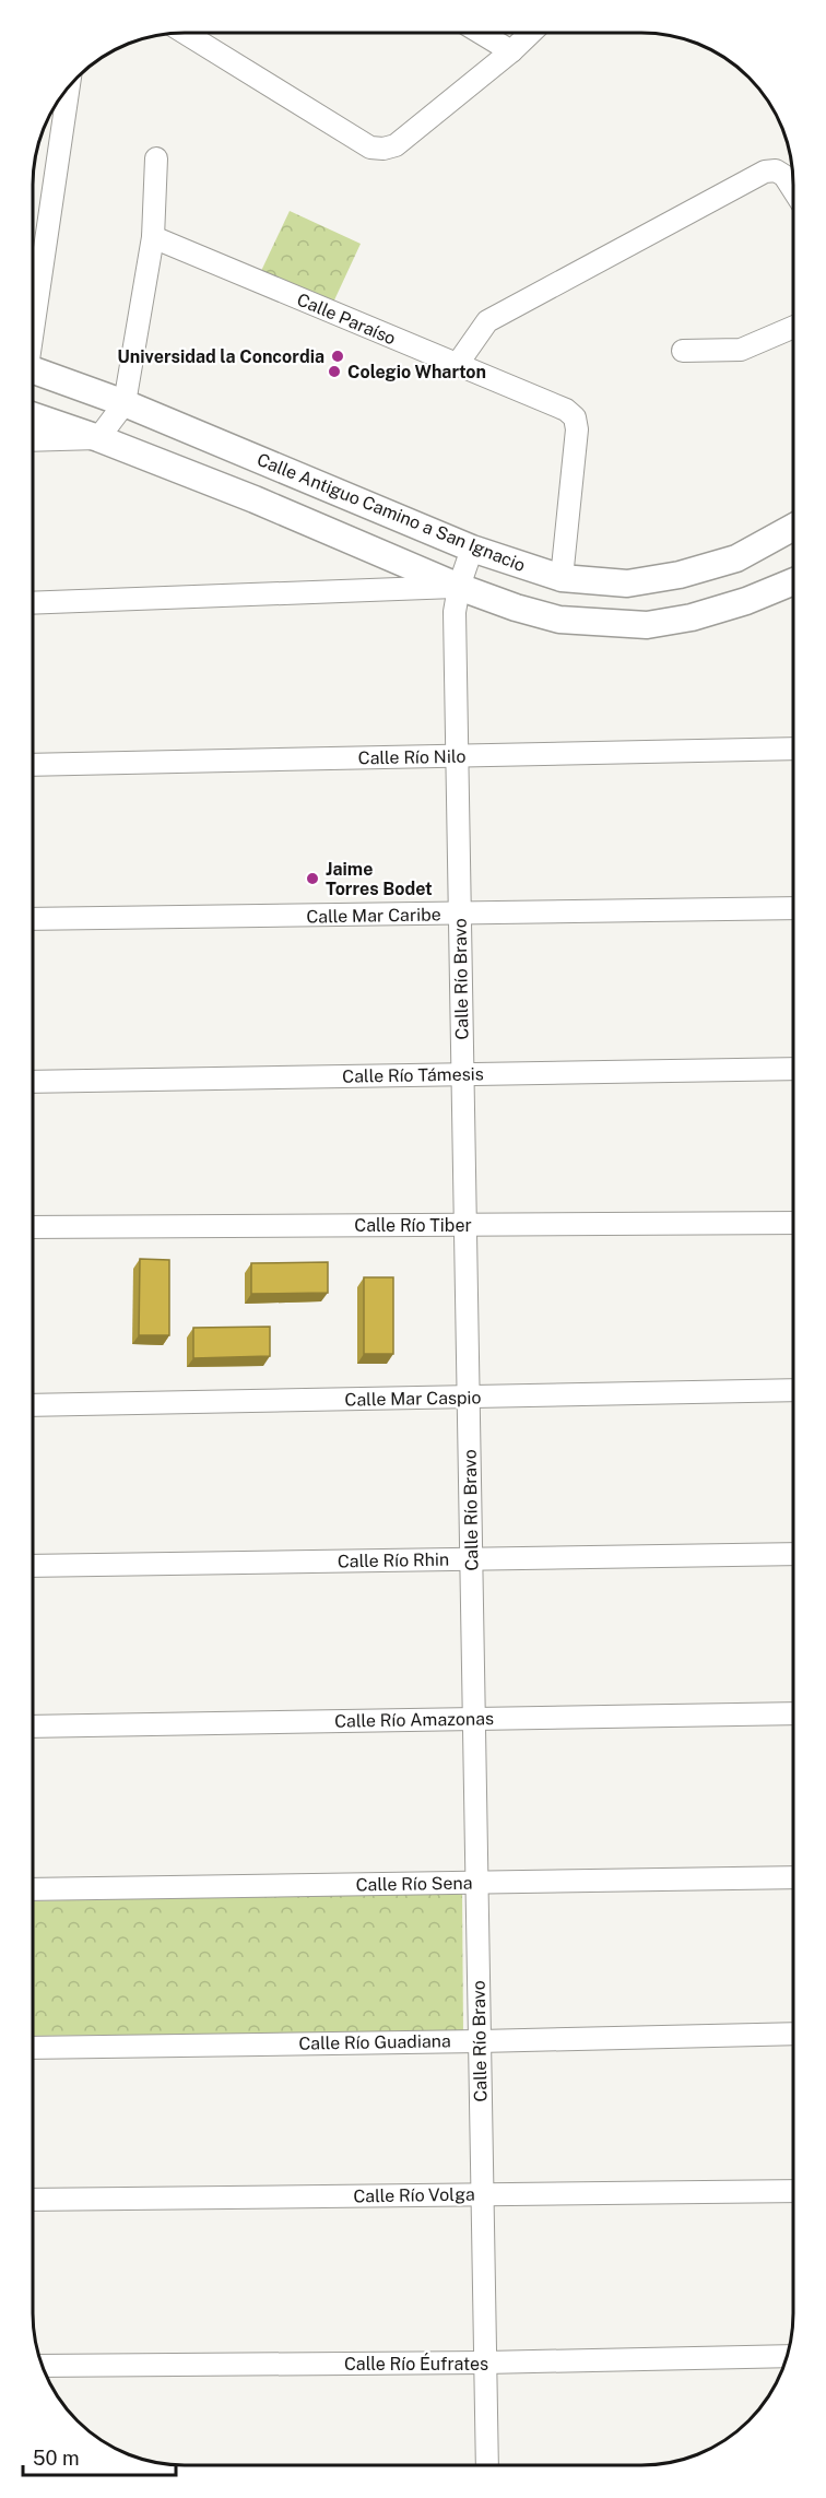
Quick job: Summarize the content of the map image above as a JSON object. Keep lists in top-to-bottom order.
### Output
{
  "streets": {
    "main road": ["Calle Antiguo Camino a San Ignacio"],
    "street": [
      "Calle Paraíso",
      "Calle Río Nilo",
      "Calle Mar Caribe",
      "Calle Río Bravo",
      "Calle Río Támesis",
      "Calle Río Tiber",
      "Calle Mar Caspio",
      "Calle Río Rhin",
      "Calle Río Amazonas",
      "Calle Río Sena",
      "Calle Río Guadiana",
      "Calle Río Volga",
      "Calle Río Éufrates"
    ]
  },
  "crossings": [
    ["Calle Paraíso", "Calle Antiguo Camino a San Ignacio"],
    ["Calle Antiguo Camino a San Ignacio", "Calle Río Bravo"],
    ["Calle Río Nilo", "Calle Río Bravo"],
    ["Calle Mar Caribe", "Calle Río Bravo"],
    ["Calle Río Bravo", "Calle Río Támesis"],
    ["Calle Río Bravo", "Calle Río Tiber"],
    ["Calle Río Bravo", "Calle Mar Caspio"],
    ["Calle Río Bravo", "Calle Río Rhin"],
    ["Calle Río Bravo", "Calle Río Amazonas"],
    ["Calle Río Bravo", "Calle Río Sena"],
    ["Calle Río Bravo", "Calle Río Guadiana"],
    ["Calle Río Bravo", "Calle Río Volga"],
    ["Calle Río Bravo", "Calle Río Éufrates"]
  ],
  "places": ["Universidad la Concordia", "Colegio Wharton", "Jaime Torres Bodet"],
  "scale_bar": "50 m"
}
